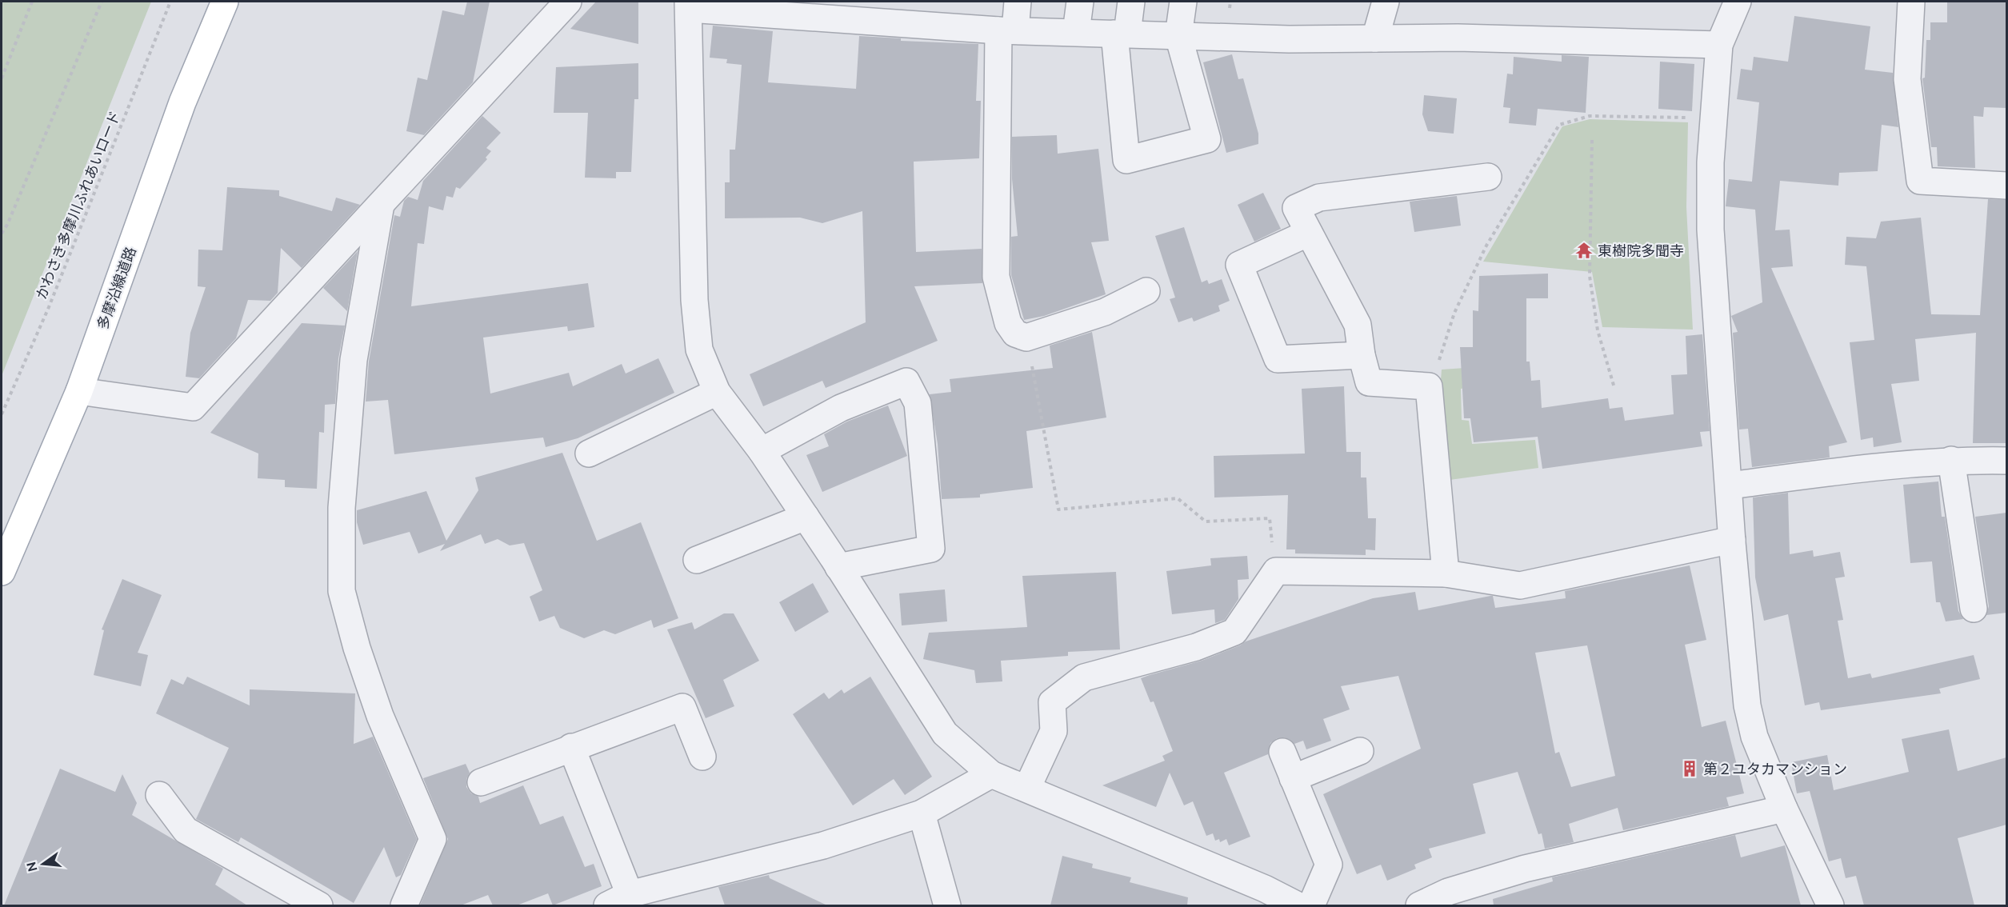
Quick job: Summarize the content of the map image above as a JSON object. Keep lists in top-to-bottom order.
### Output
{
  "streets": {
    "main road": ["多摩沿線道路"],
    "path": ["かわさき多摩川ふれあいロード"]
  },
  "places": {
    "temple": ["東樹院多聞寺"],
    "building": ["第２ユタカマンション"]
  },
  "north": "left"
}
